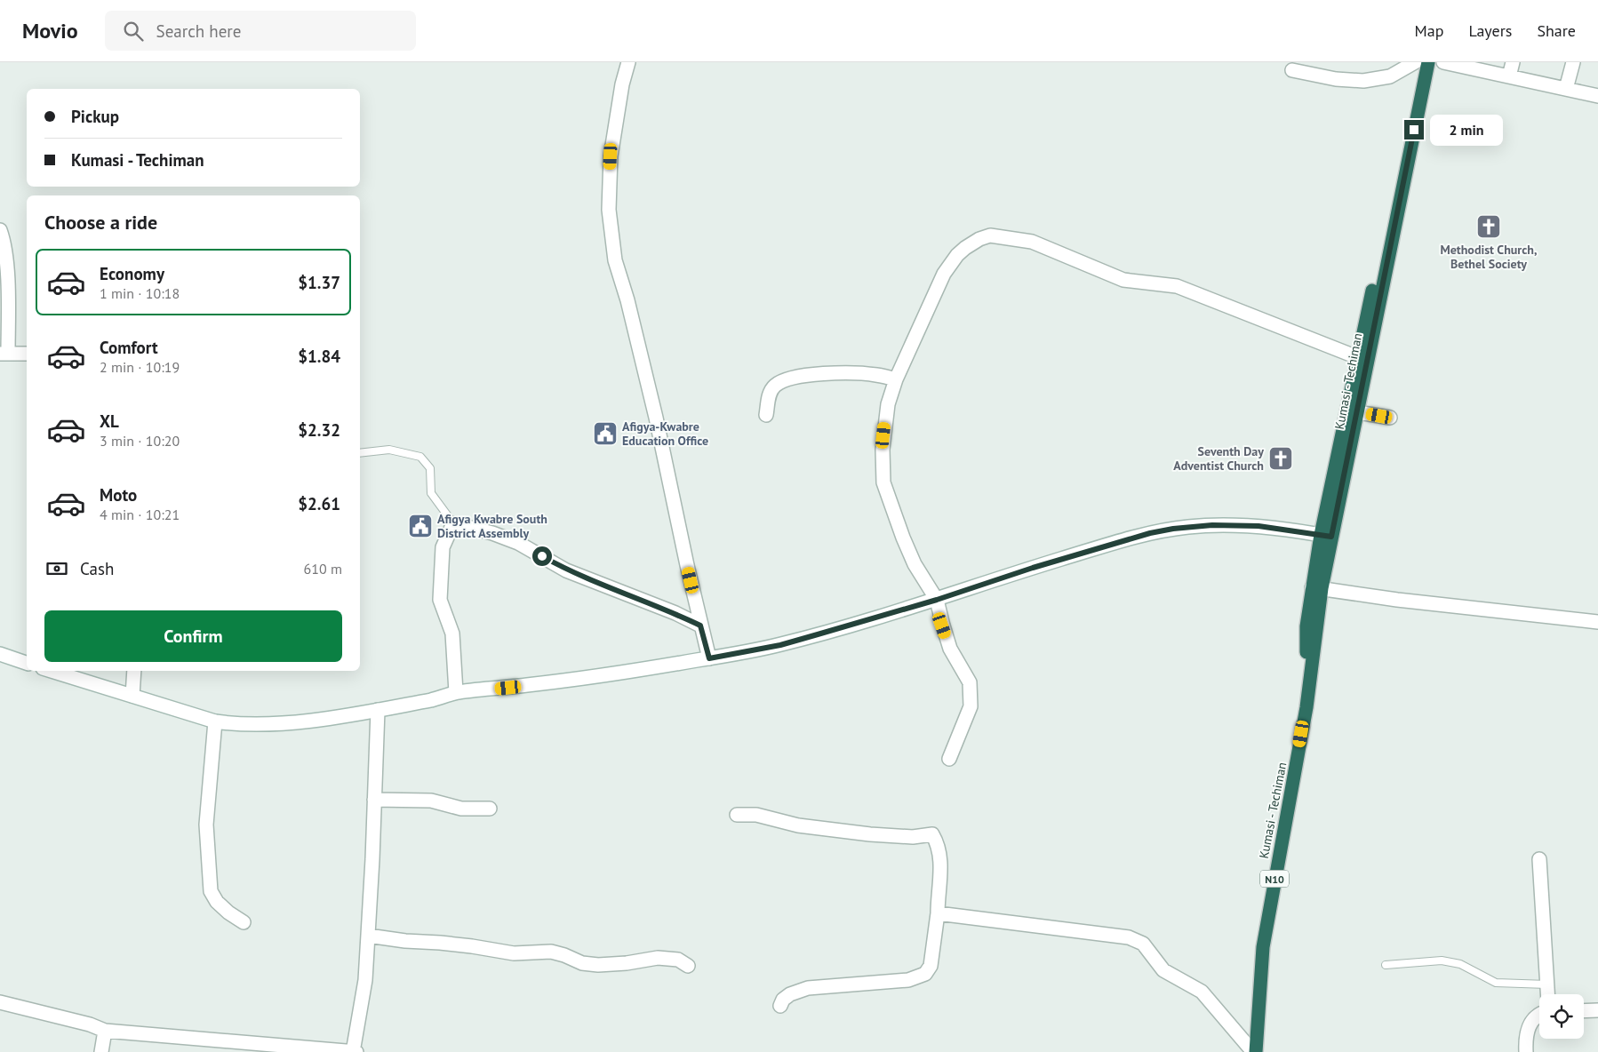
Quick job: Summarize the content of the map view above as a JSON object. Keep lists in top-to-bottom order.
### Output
{
  "streets": {
    "highway": ["Kumasi - Techiman", "N10"]
  },
  "places": {
    "church": ["Methodist Church, Bethel Society", "Seventh Day Adventist Church"],
    "public building": ["Afigya-Kwabre Education Office", "Afigya Kwabre South District Assembly"]
  },
  "page": {
    "header": "Movio",
    "search": "Search here",
    "nav": ["Map", "Layers", "Share"],
    "banner": ["Pickup", "Kumasi - Techiman"],
    "bubble": "2 min",
    "heading": "Choose a ride",
    "list": [
      {
        "name": "Economy",
        "note": "1 min · 10:18",
        "value": "$1.37"
      },
      {
        "name": "Comfort",
        "note": "2 min · 10:19",
        "value": "$1.84"
      },
      {
        "name": "XL",
        "note": "3 min · 10:20",
        "value": "$2.32"
      },
      {
        "name": "Moto",
        "note": "4 min · 10:21",
        "value": "$2.61"
      }
    ],
    "pay": ["Cash", "610 m"],
    "buttons": "Confirm"
  }
}
